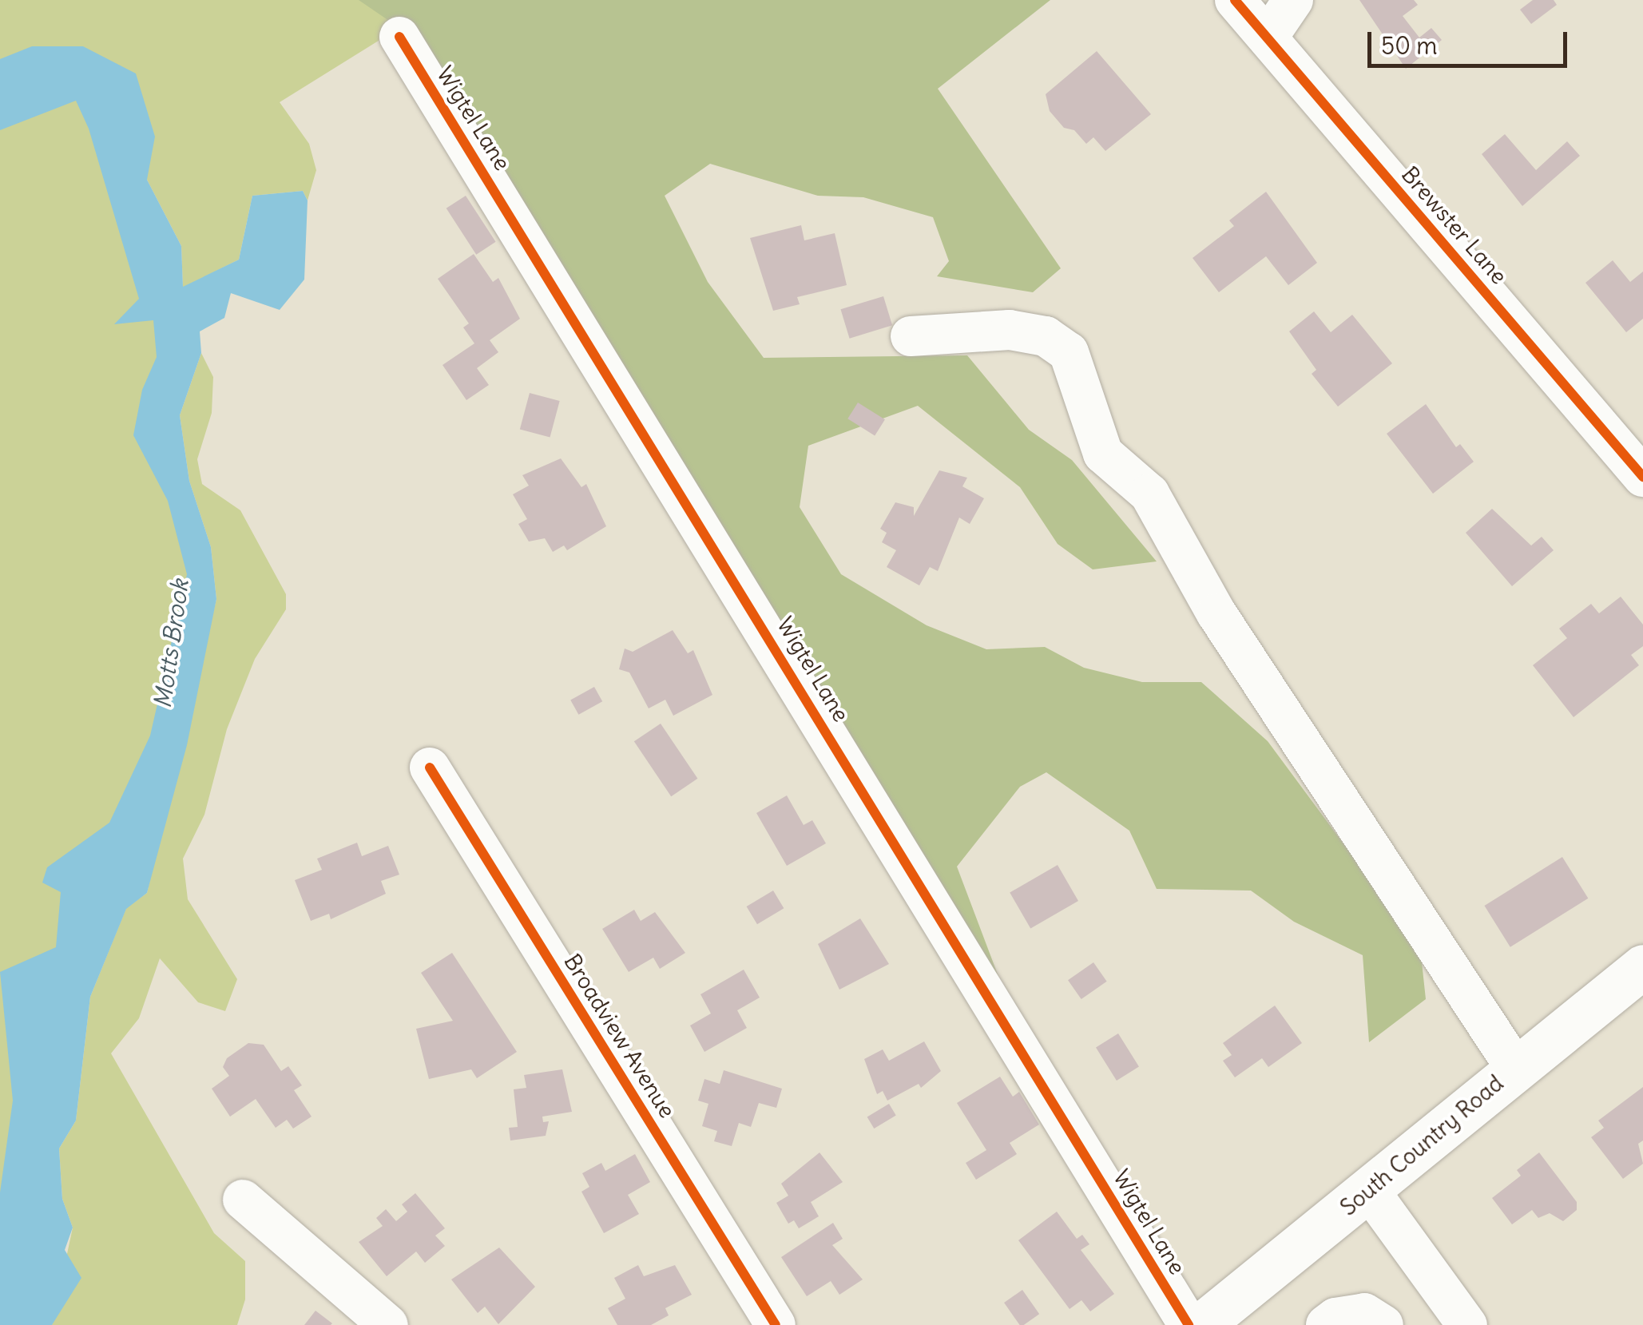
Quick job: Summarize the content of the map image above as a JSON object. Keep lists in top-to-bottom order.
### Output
{
  "streets": {
    "main road": ["South Country Road"],
    "street": ["Wigtel Lane", "Brewster Lane", "Broadview Avenue"]
  },
  "water": ["Motts Brook"],
  "scale_bar": "50 m"
}
